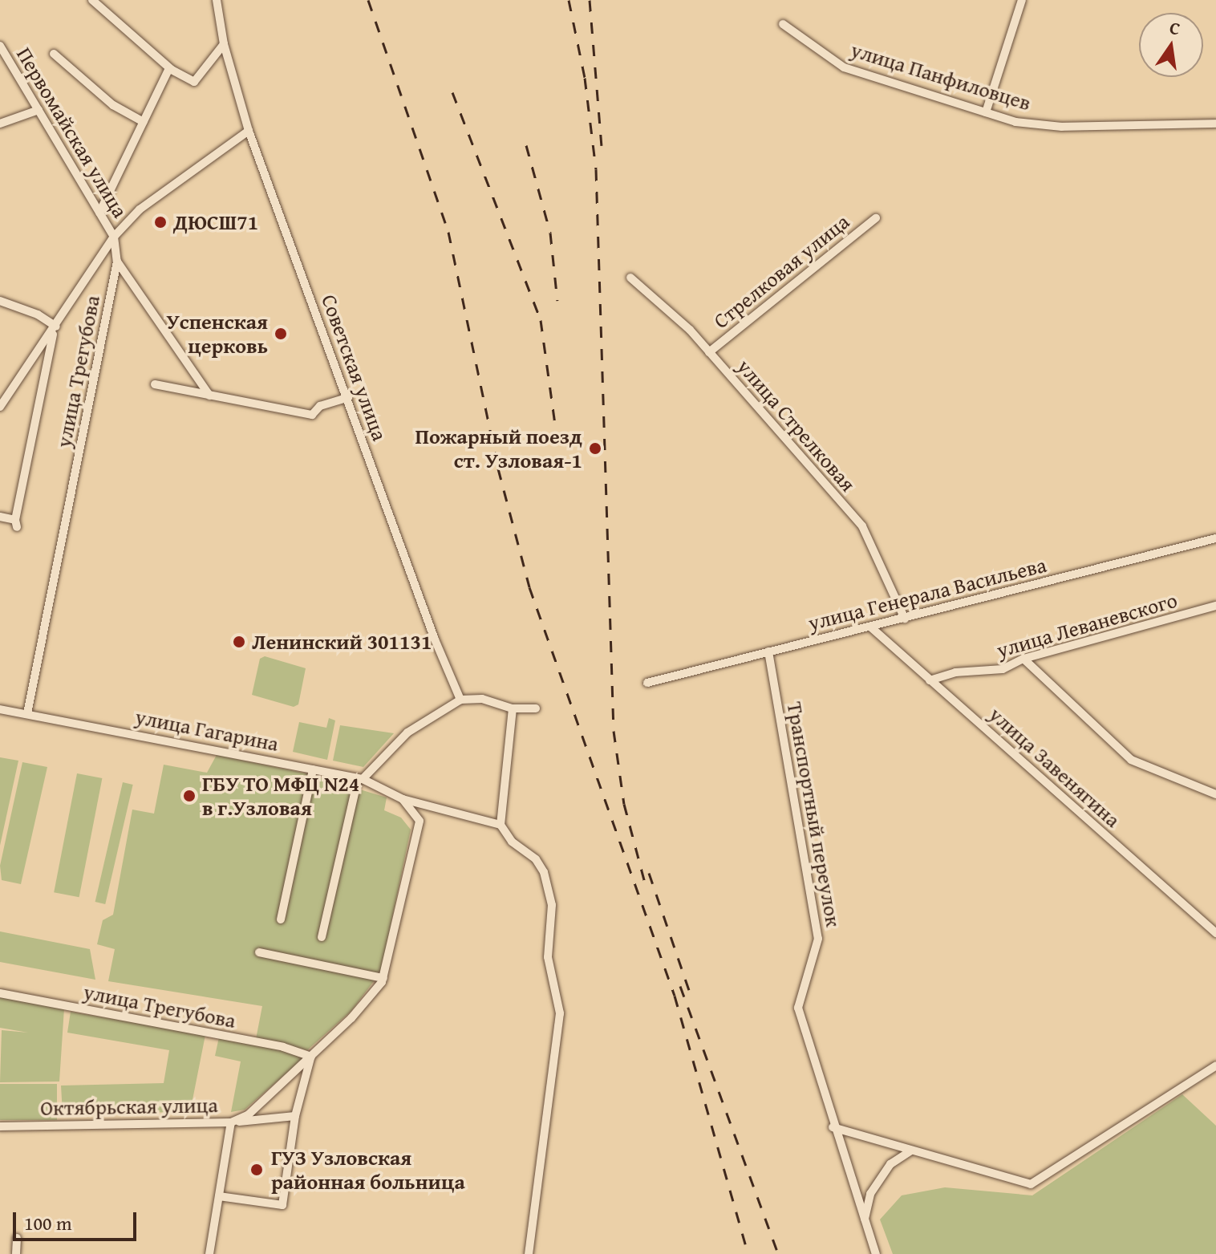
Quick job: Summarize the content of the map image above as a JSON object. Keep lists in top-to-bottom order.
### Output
{
  "streets": {
    "street": [
      "улица Панфиловцев",
      "Первомайская улица",
      "Стрелковая улица",
      "Советская улица",
      "улица Трегубова",
      "улица Стрелковая",
      "улица Генерала Васильева",
      "улица Леваневского",
      "улица Гагарина",
      "улица Завенягина",
      "Транспортный переулок",
      "Октябрьская улица"
    ]
  },
  "crossings": [
    ["Первомайская улица", "улица Трегубова"],
    ["Стрелковая улица", "улица Стрелковая"],
    ["улица Трегубова", "улица Гагарина"],
    ["улица Трегубова", "Октябрьская улица"],
    ["улица Стрелковая", "улица Генерала Васильева"],
    ["улица Генерала Васильева", "улица Завенягина"],
    ["улица Генерала Васильева", "Транспортный переулок"],
    ["улица Леваневского", "улица Завенягина"]
  ],
  "places": [
    "ДЮСШ71",
    "Успенская церковь",
    "Пожарный поезд ст. Узловая-1",
    "Ленинский 301131",
    "ГБУ ТО МФЦ N24 в г.Узловая",
    "ГУЗ Узловская районная больница"
  ],
  "scale_bar": "100 m",
  "north": "top"
}
